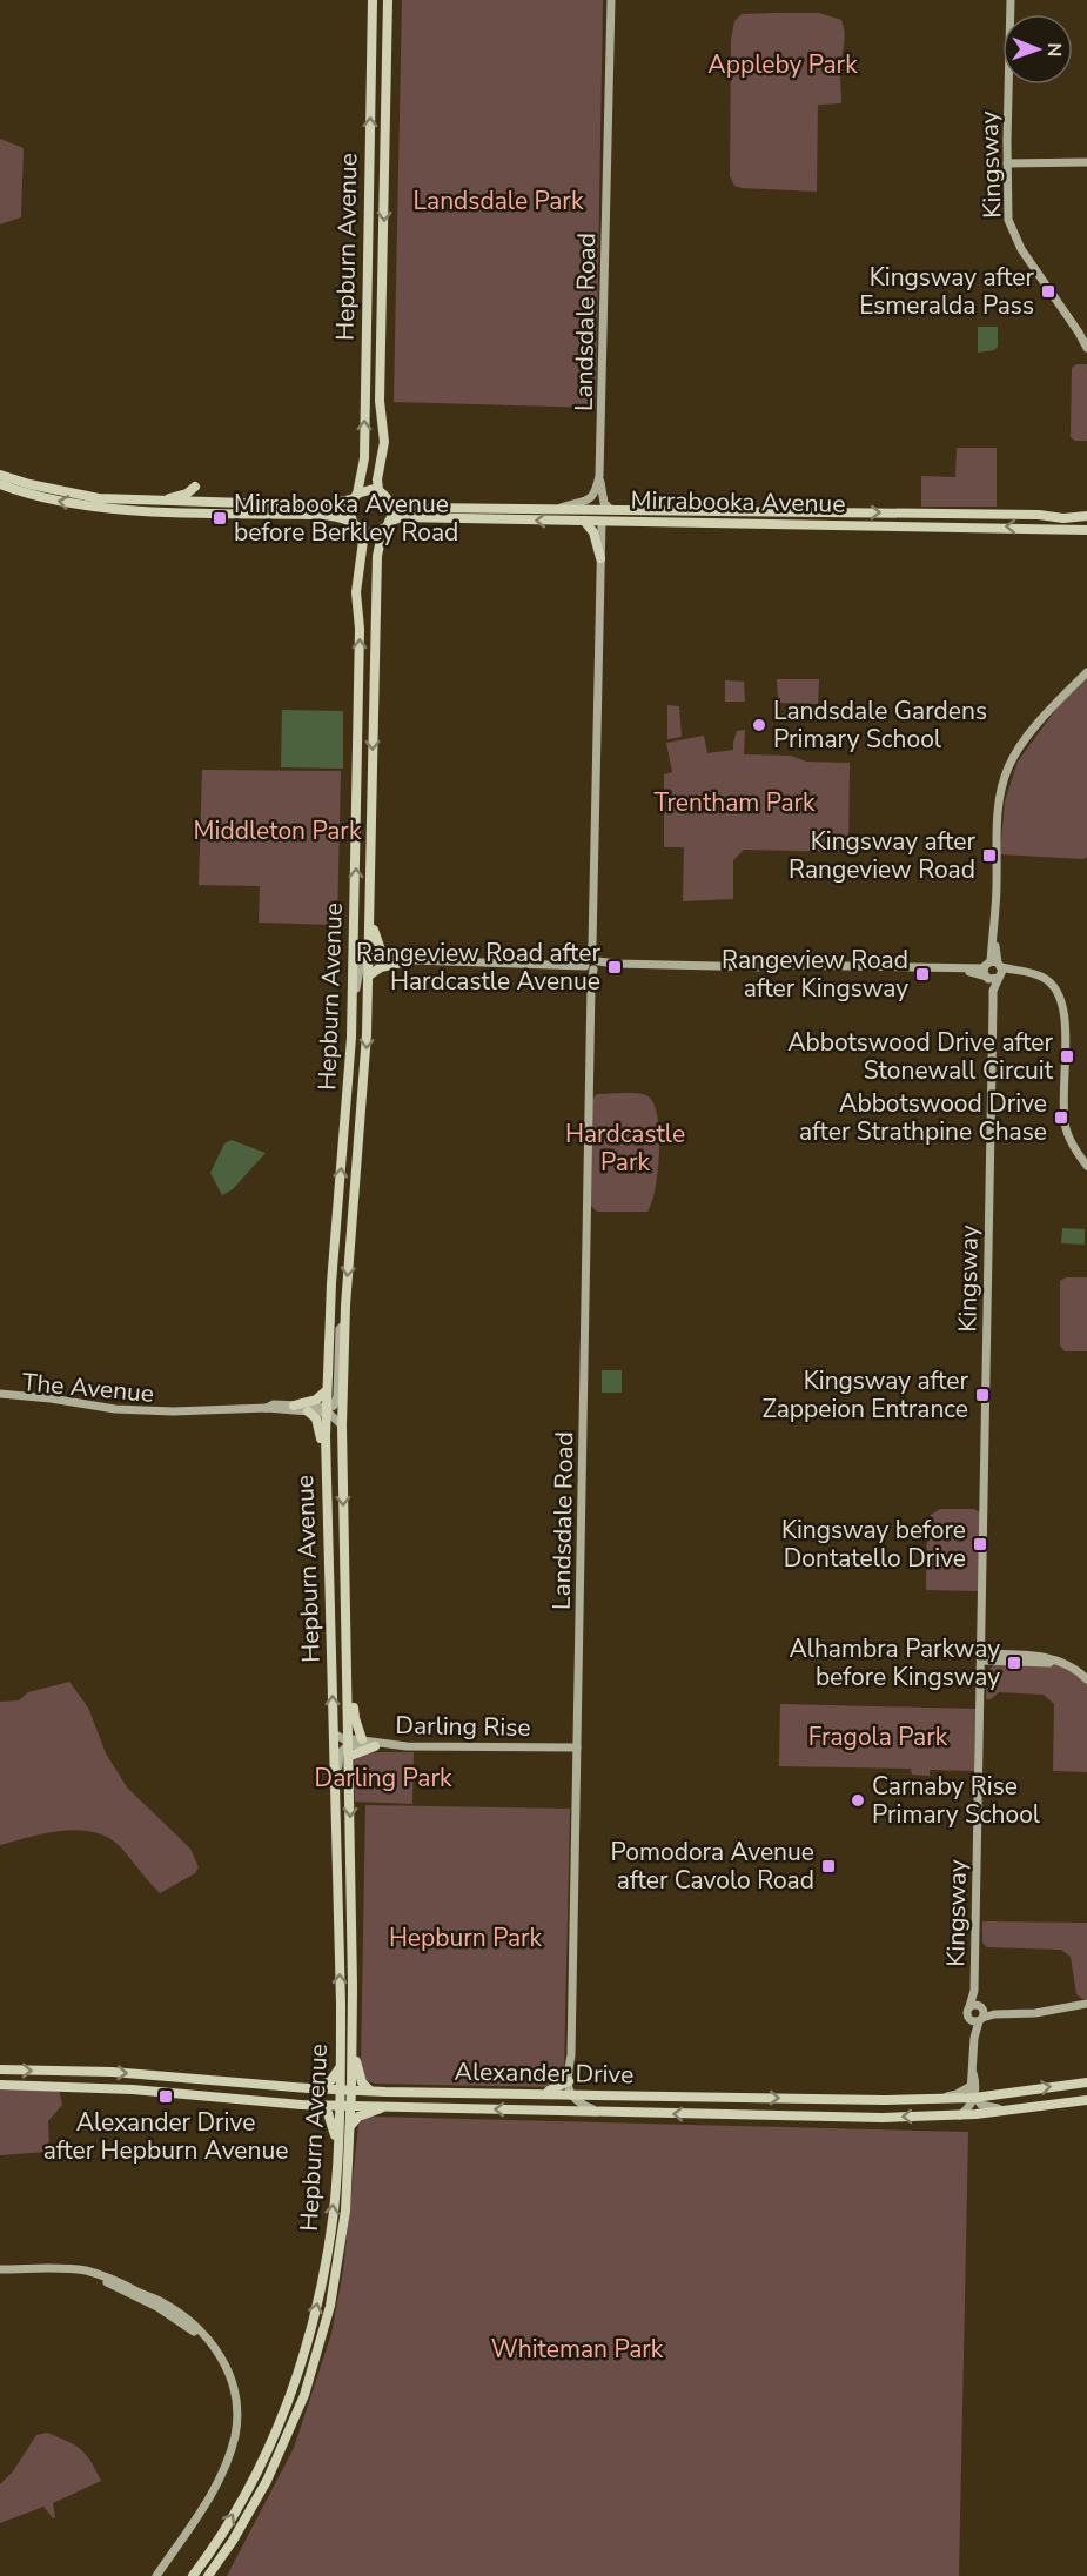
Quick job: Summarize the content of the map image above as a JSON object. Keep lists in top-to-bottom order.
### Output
{
  "streets": {
    "main road": ["Hepburn Avenue", "Mirrabooka Avenue", "Alexander Drive"],
    "street": [
      "Kingsway",
      "Landsdale Road",
      "The Avenue",
      "Darling Rise"
    ]
  },
  "crossings": [
    ["Kingsway", "Alexander Drive"],
    ["Hepburn Avenue", "Mirrabooka Avenue"],
    ["Hepburn Avenue", "The Avenue"],
    ["Hepburn Avenue", "Darling Rise"],
    ["Hepburn Avenue", "Alexander Drive"],
    ["Landsdale Road", "Mirrabooka Avenue"],
    ["Landsdale Road", "Darling Rise"],
    ["Landsdale Road", "Alexander Drive"]
  ],
  "parks": [
    "Appleby Park",
    "Landsdale Park",
    "Trentham Park",
    "Middleton Park",
    "Hardcastle Park",
    "Fragola Park",
    "Darling Park",
    "Hepburn Park",
    "Whiteman Park"
  ],
  "places": {
    "transit": [
      "Kingsway after Esmeralda Pass",
      "Mirrabooka Avenue before Berkley Road",
      "Kingsway after Rangeview Road",
      "Rangeview Road after Hardcastle Avenue",
      "Rangeview Road after Kingsway",
      "Abbotswood Drive after Stonewall Circuit",
      "Abbotswood Drive after Strathpine Chase",
      "Kingsway after Zappeion Entrance",
      "Kingsway before Dontatello Drive",
      "Alhambra Parkway before Kingsway",
      "Pomodora Avenue after Cavolo Road",
      "Alexander Drive after Hepburn Avenue"
    ],
    "other": ["Landsdale Gardens Primary School", "Carnaby Rise Primary School"]
  },
  "north": "right"
}
